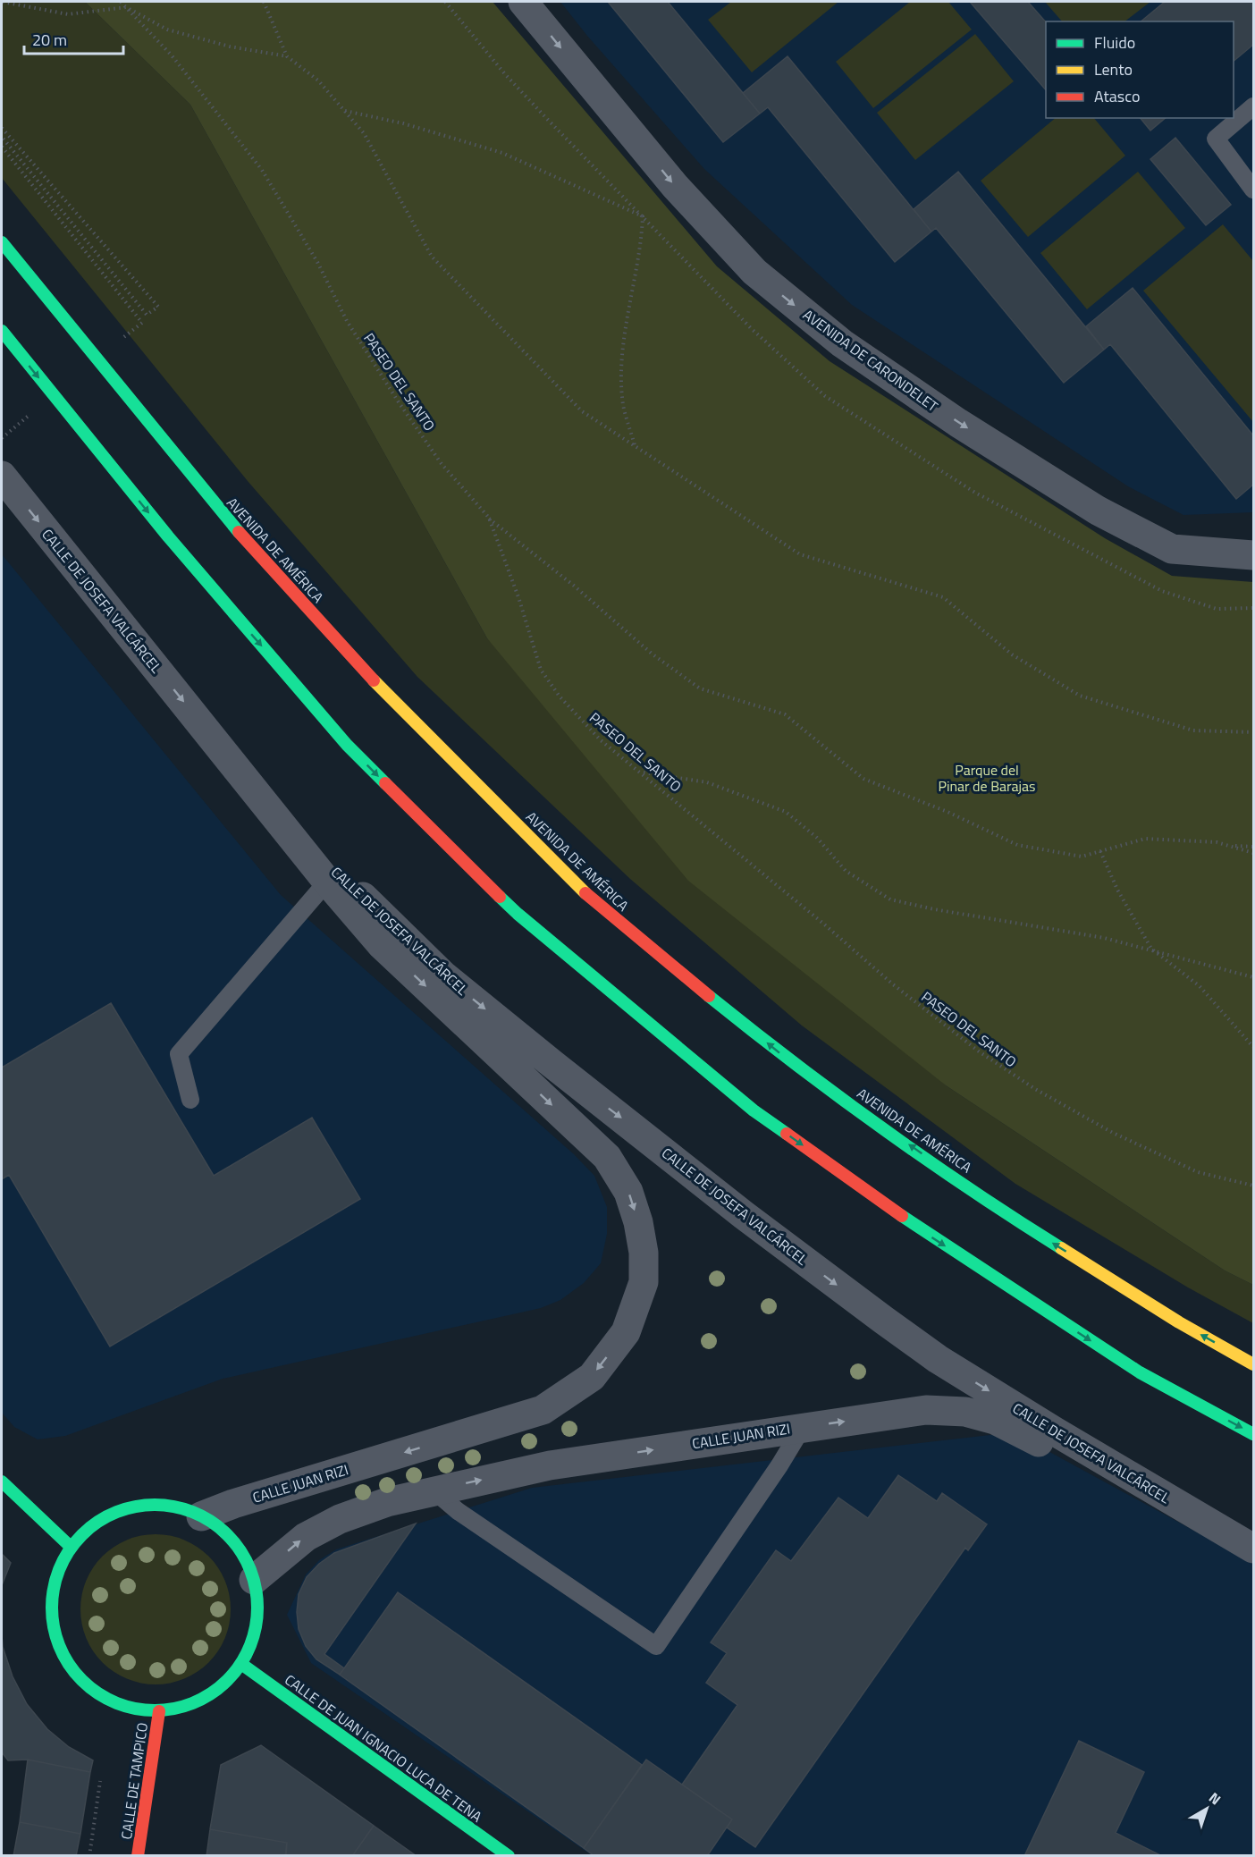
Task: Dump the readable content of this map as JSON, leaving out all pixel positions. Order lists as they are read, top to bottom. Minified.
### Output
{"streets":{"main road":["AVENIDA DE AMÉRICA","CALLE DE JUAN IGNACIO LUCA DE TENA","CALLE DE TAMPICO"],"street":["AVENIDA DE CARONDELET","CALLE DE JOSEFA VALCÁRCEL","CALLE JUAN RIZI"],"path":["PASEO DEL SANTO"]},"crossings":[["CALLE DE JOSEFA VALCÁRCEL","CALLE JUAN RIZI"]],"one_way":["AVENIDA DE CARONDELET","CALLE DE JOSEFA VALCÁRCEL"],"parks":["Parque del Pinar de Barajas"],"legend":["Fluido","Lento","Atasco"],"scale_bar":"20 m","north":"top right"}
